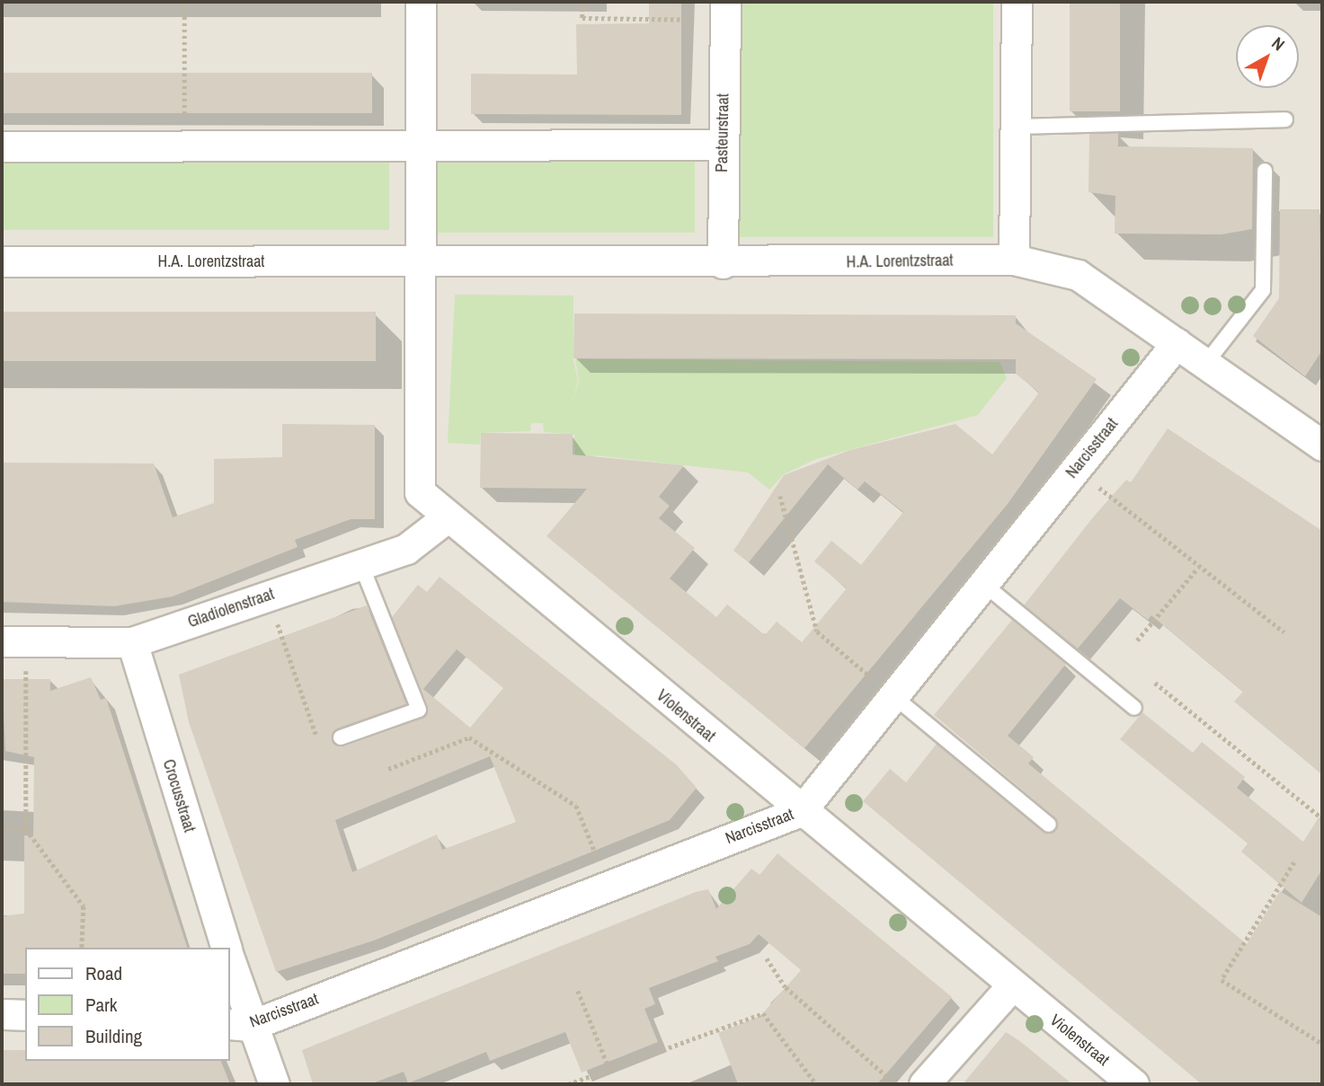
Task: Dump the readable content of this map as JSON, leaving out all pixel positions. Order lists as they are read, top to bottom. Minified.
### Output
{"streets":{"street":["Pasteurstraat","H.A. Lorentzstraat","Narcisstraat","Gladiolenstraat","Violenstraat","Crocusstraat"]},"crossings":[["Pasteurstraat","H.A. Lorentzstraat"],["H.A. Lorentzstraat","Narcisstraat"],["H.A. Lorentzstraat","Violenstraat"],["Narcisstraat","Violenstraat"],["Gladiolenstraat","Violenstraat"],["Gladiolenstraat","Crocusstraat"]],"legend":["Road","Park","Building"],"north":"top right"}
